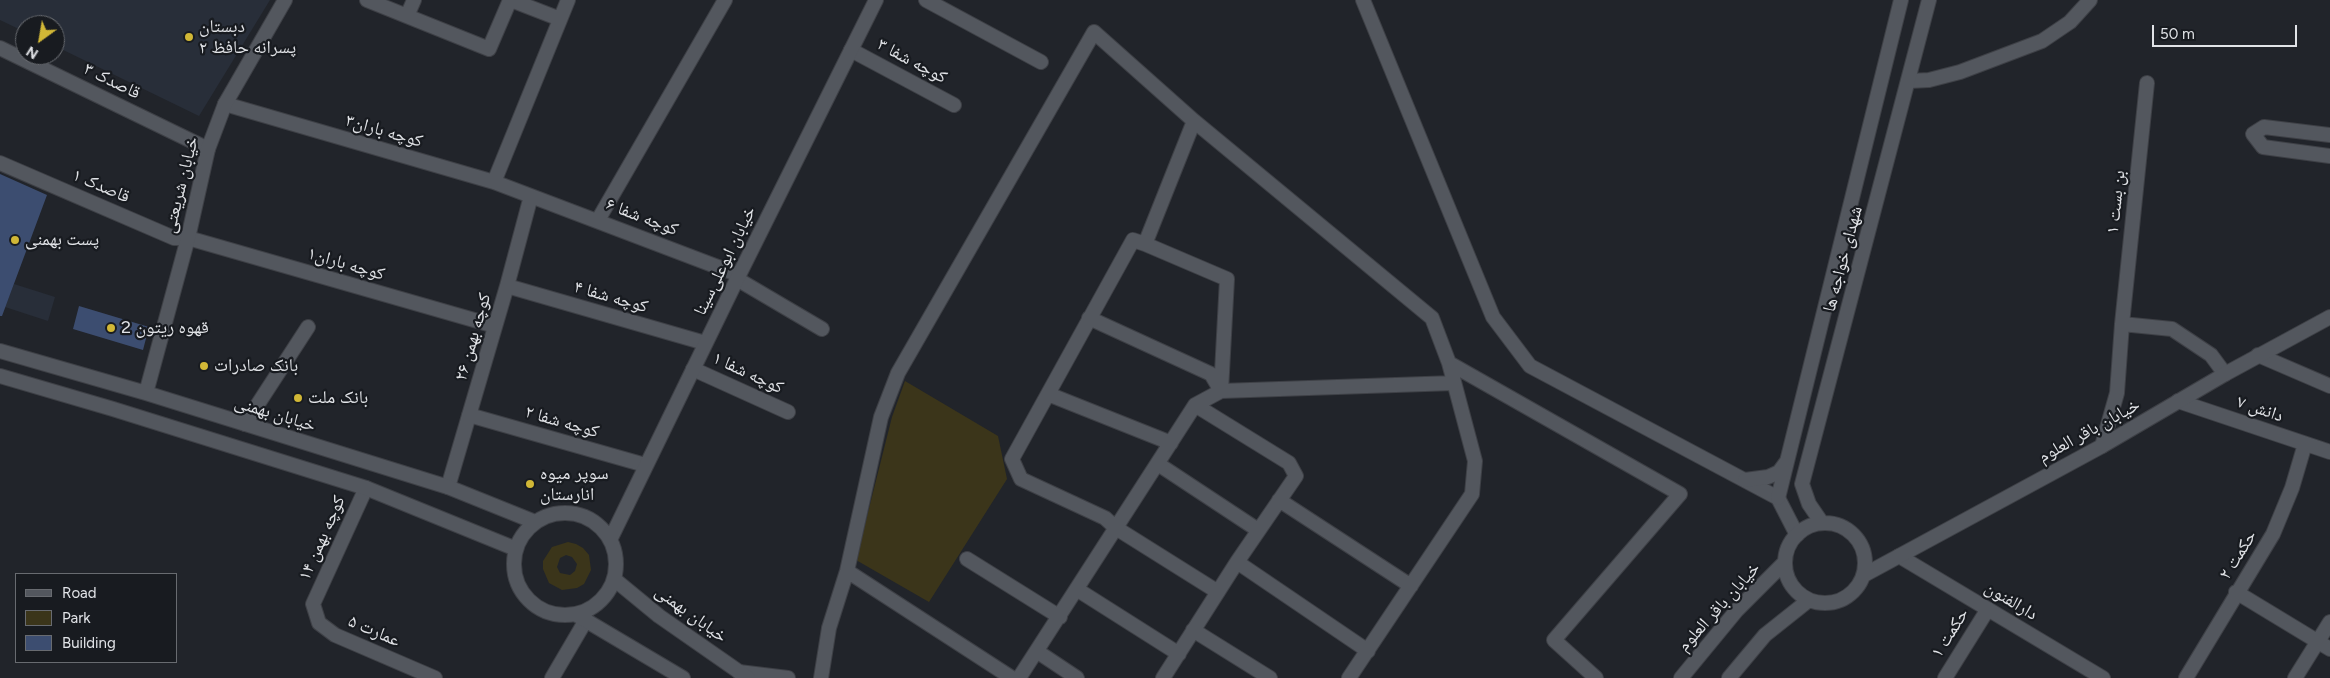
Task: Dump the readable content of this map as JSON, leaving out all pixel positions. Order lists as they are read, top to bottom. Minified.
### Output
{"streets":{"street":["کوچه شفا ۳","قاصدک ۳","کوچه باران۳","خیابان شریعتی","قاصدک ۱","بن بست ۱","کوچه شفا ۶","شهدای خواجه ها","خیابان ابوعلی‌سینا","کوچه باران۱","کوچه شفا ۴","کوچه بهمن ۲۶","کوچه شفا ۱","دانش ۷","خیابان بهمنی","کوچه شفا ۲","خیابان باقر العلوم","کوچه بهمن ۱۴","حکمت ۲","دارالفنون","عمارت ۵","حکمت ۱"]},"crossings":[["کوچه شفا ۳","خیابان ابوعلی‌سینا"],["قاصدک ۳","خیابان شریعتی"],["کوچه باران۳","خیابان شریعتی"],["کوچه باران۳","کوچه شفا ۶"],["کوچه باران۳","کوچه بهمن ۲۶"],["خیابان شریعتی","قاصدک ۱"],["خیابان شریعتی","کوچه باران۱"],["خیابان شریعتی","خیابان بهمنی"],["قاصدک ۱","کوچه باران۱"],["بن بست ۱","خیابان باقر العلوم"],["کوچه شفا ۶","خیابان ابوعلی‌سینا"],["کوچه شفا ۶","کوچه بهمن ۲۶"],["شهدای خواجه ها","خیابان باقر العلوم"],["خیابان ابوعلی‌سینا","کوچه شفا ۴"],["خیابان ابوعلی‌سینا","کوچه شفا ۱"],["خیابان ابوعلی‌سینا","خیابان بهمنی"],["خیابان ابوعلی‌سینا","کوچه شفا ۲"],["کوچه باران۱","کوچه بهمن ۲۶"],["کوچه شفا ۴","کوچه بهمن ۲۶"],["کوچه بهمن ۲۶","خیابان بهمنی"],["کوچه بهمن ۲۶","کوچه شفا ۲"],["دانش ۷","خیابان باقر العلوم"],["دانش ۷","حکمت ۲"],["خیابان باقر العلوم","دارالفنون"],["کوچه بهمن ۱۴","عمارت ۵"],["دارالفنون","حکمت ۱"]],"places":["دبستان پسرانه حافظ ۲","پست بهمنی","قهوه ریتون 2","بانک صادرات","بانک ملت","سوپر میوه انارستان"],"legend":["Road","Park","Building"],"scale_bar":"50 m","north":"bottom left"}
